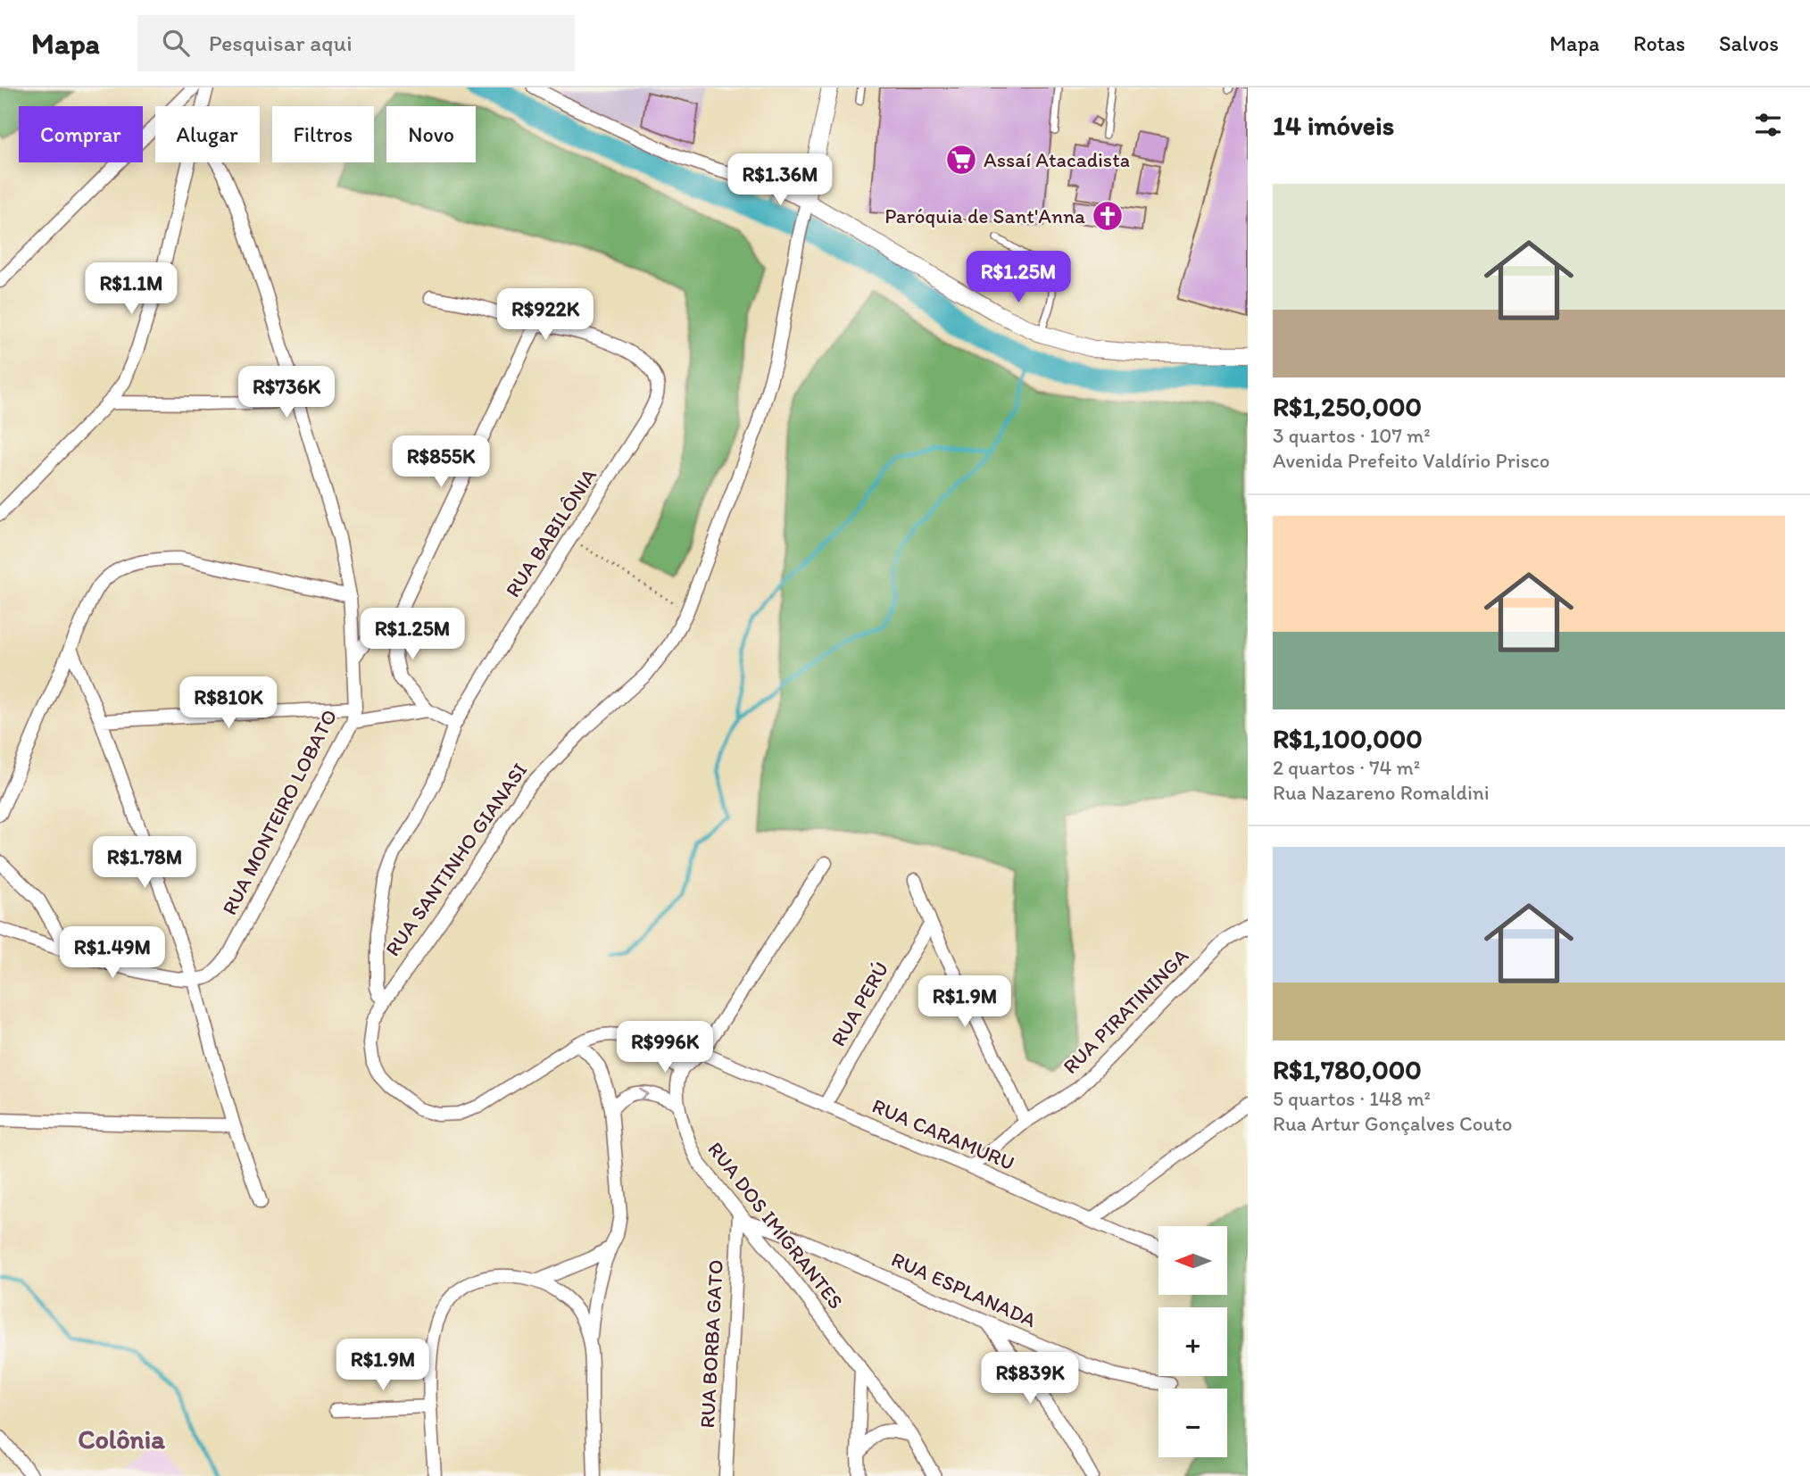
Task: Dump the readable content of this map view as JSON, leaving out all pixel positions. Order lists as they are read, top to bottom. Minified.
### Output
{"streets":{"street":["RUA BABILÔNIA","RUA MONTEIRO LOBATO","RUA SANTINHO GIANASI","RUA PERÚ","RUA PIRATININGA","RUA CARAMURU","RUA DOS IMIGRANTES","RUA ESPLANADA","RUA BORBA GATO"]},"crossings":[["RUA BABILÔNIA","RUA SANTINHO GIANASI"],["RUA SANTINHO GIANASI","RUA DOS IMIGRANTES"],["RUA PERÚ","RUA CARAMURU"],["RUA PIRATININGA","RUA CARAMURU"],["RUA DOS IMIGRANTES","RUA ESPLANADA"],["RUA DOS IMIGRANTES","RUA BORBA GATO"],["RUA ESPLANADA","RUA BORBA GATO"]],"districts":["Colônia"],"places":{"supermarket":["Assaí Atacadista"],"church":["Paróquia de Sant'Anna"]},"north":"left","page":{"header":"Mapa","search":"Pesquisar aqui","nav":["Mapa","Rotas","Salvos"],"heading":"14 imóveis","chip":["Comprar","Alugar","Filtros","Novo"],"price":["R$1.36M","R$1.25M","R$1.1M","R$922K","R$736K","R$855K","R$1.25M","R$810K","R$1.78M","R$1.49M","R$1.9M","R$996K","R$1.9M","R$839K"],"list":[{"name":"R$1,250,000","note":"3 quartos · 107 m² · Avenida Prefeito Valdírio Prisco"},{"name":"R$1,100,000","note":"2 quartos · 74 m² · Rua Nazareno Romaldini"},{"name":"R$1,780,000","note":"5 quartos · 148 m² · Rua Artur Gonçalves Couto"}],"map_buttons":["+","−"]}}
